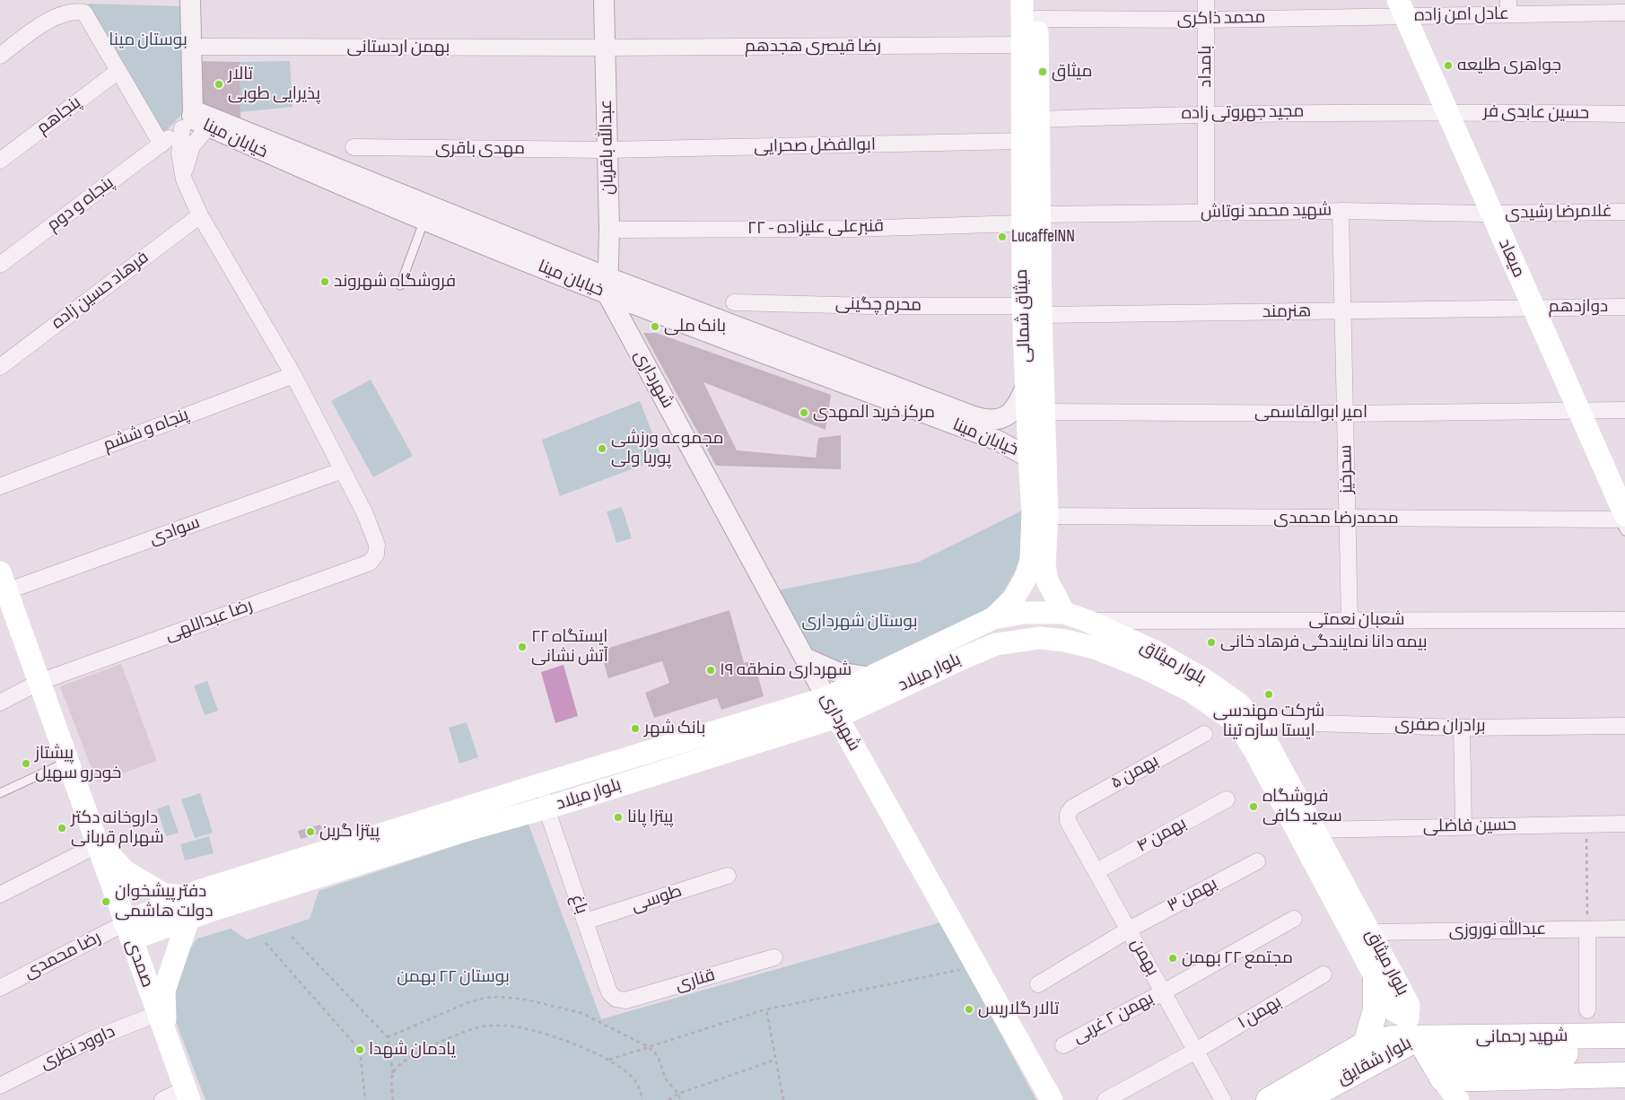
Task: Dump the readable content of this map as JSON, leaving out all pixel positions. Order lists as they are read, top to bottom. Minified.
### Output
{"streets":{"main road":["میعاد","میثاق شمالی","شهرداری","بلوار میثاق","بلوار میلاد","صمدی","شهید رحمانی","بلوار شقایق"],"street":["عادل امن زاده","محمد ذاکری","رضا قیصری هجدهم","بهمن اردستانی","بامداد","مجید جهروتی زاده","حسین عابدی‌ فر","پنجاهم","خیابان مینا","ابوالفضل صحرایی","عبدالله باقریان","مهدی باقری","پنجاه و دوم","شهید محمد نوتاش","غلامرضا رشیدی","قنبرعلی علیزاده - ۲۲","فرهاد حسین زاده","محرم چگینی","دوازدهم","هنرمند","امیر ابوالقاسمی","پنجاه و ششم","سحرخیز","محمدرضا محمدی","سوادی","شعبان نعمتی","رضا عبداللهی","برادران صفری","بهمن ۵","حسین فاضلی","بهمن ۴","بهمن ۳","طوسی","باغ","عبدالله نوروزی","رضا محمدی","بهمن","قناری","بهمن ۱","بهمن ۲ غربی","داوود نظری"]},"crossings":[["عادل امن زاده","محمد ذاکری"],["عادل امن زاده","میعاد"],["محمد ذاکری","بامداد"],["محمد ذاکری","میعاد"],["محمد ذاکری","میثاق شمالی"],["رضا قیصری هجدهم","بهمن اردستانی"],["رضا قیصری هجدهم","عبدالله باقریان"],["رضا قیصری هجدهم","میثاق شمالی"],["بهمن اردستانی","عبدالله باقریان"],["بامداد","مجید جهروتی زاده"],["بامداد","شهید محمد نوتاش"],["مجید جهروتی زاده","حسین عابدی‌ فر"],["مجید جهروتی زاده","میعاد"],["مجید جهروتی زاده","میثاق شمالی"],["حسین عابدی‌ فر","میعاد"],["خیابان مینا","عبدالله باقریان"],["خیابان مینا","پنجاه و دوم"],["خیابان مینا","میثاق شمالی"],["خیابان مینا","شهرداری"],["ابوالفضل صحرایی","عبدالله باقریان"],["ابوالفضل صحرایی","مهدی باقری"],["ابوالفضل صحرایی","میثاق شمالی"],["عبدالله باقریان","مهدی باقری"],["عبدالله باقریان","قنبرعلی علیزاده - ۲۲"],["عبدالله باقریان","شهرداری"],["شهید محمد نوتاش","غلامرضا رشیدی"],["شهید محمد نوتاش","قنبرعلی علیزاده - ۲۲"],["شهید محمد نوتاش","میعاد"],["شهید محمد نوتاش","میثاق شمالی"],["شهید محمد نوتاش","سحرخیز"],["غلامرضا رشیدی","میعاد"],["قنبرعلی علیزاده - ۲۲","میثاق شمالی"],["میعاد","دوازدهم"],["میعاد","هنرمند"],["میعاد","امیر ابوالقاسمی"],["میعاد","محمدرضا محمدی"],["محرم چگینی","هنرمند"],["محرم چگینی","میثاق شمالی"],["دوازدهم","هنرمند"],["هنرمند","میثاق شمالی"],["هنرمند","سحرخیز"],["میثاق شمالی","امیر ابوالقاسمی"],["میثاق شمالی","محمدرضا محمدی"],["میثاق شمالی","بلوار میثاق"],["میثاق شمالی","بلوار میلاد"],["شهرداری","بلوار میلاد"],["امیر ابوالقاسمی","سحرخیز"],["سحرخیز","محمدرضا محمدی"],["سحرخیز","شعبان نعمتی"],["سوادی","رضا عبداللهی"],["سوادی","صمدی"],["شعبان نعمتی","بلوار میثاق"],["رضا عبداللهی","صمدی"],["بلوار میثاق","بلوار میلاد"],["بلوار میثاق","برادران صفری"],["بلوار میثاق","حسین فاضلی"],["بلوار میثاق","عبدالله نوروزی"],["بلوار میثاق","شهید رحمانی"],["بلوار میثاق","بلوار شقایق"],["بلوار میلاد","باغ"],["بلوار میلاد","رضا محمدی"],["بلوار میلاد","صمدی"],["بهمن ۵","بهمن"],["بهمن ۴","بهمن"],["بهمن ۳","بهمن"],["طوسی","باغ"],["باغ","قناری"],["رضا محمدی","صمدی"],["بهمن","بهمن ۱"],["بهمن","بهمن ۲ غربی"],["صمدی","داوود نظری"],["شهید رحمانی","بلوار شقایق"]],"parks":["بوستان مینا","بوستان شهرداری","بوستان ۲۲ بهمن"],"places":["جواهری طلیعه","میثاق","تالار پذیرایی طوبی","LucaffeINN","فروشگاه شهروند","بانک ملی","مرکز خرید المهدی","مجموعه ورزشی پوریا ولی","بیمه دانا نمایندگی فرهاد خانی","ایستگاه ۲۲ آتش نشانی","شهرداری منطقه ۱۹","شرکت مهندسی ایستا سازه تینا","بانک شهر","پیشتاز خودرو سهیل","فروشگاه سعید کافی","پیتزا پانا","داروخانه دکتر شهرام قربانی","پیتزا گرین","دفتر پیشخوان دولت هاشمی","مجتمع ۲۲ بهمن","تالار گلاریس","یادمان شهدا"]}
